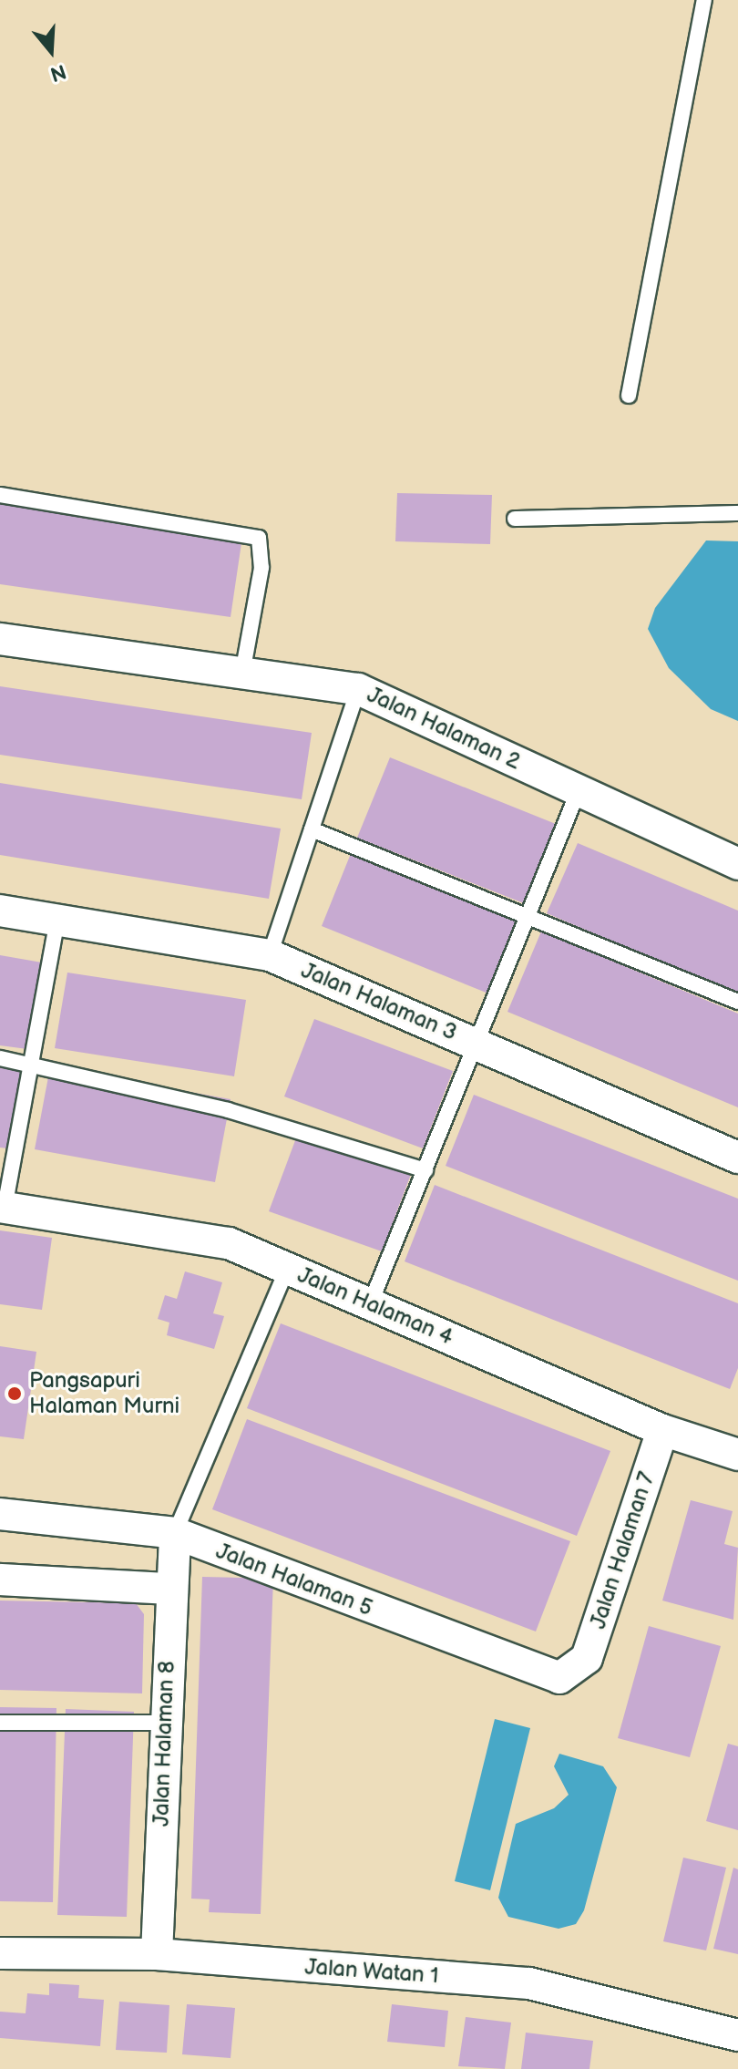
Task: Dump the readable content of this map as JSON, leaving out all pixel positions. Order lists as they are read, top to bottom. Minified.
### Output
{"streets":{"street":["Jalan Halaman 2","Jalan Halaman 3","Jalan Halaman 4","Jalan Halaman 7","Jalan Halaman 5","Jalan Halaman 8","Jalan Watan 1"]},"crossings":[["Jalan Halaman 4","Jalan Halaman 7"],["Jalan Halaman 7","Jalan Halaman 5"],["Jalan Halaman 5","Jalan Halaman 8"],["Jalan Halaman 8","Jalan Watan 1"]],"places":["Pangsapuri Halaman Murni"],"north":"bottom"}
